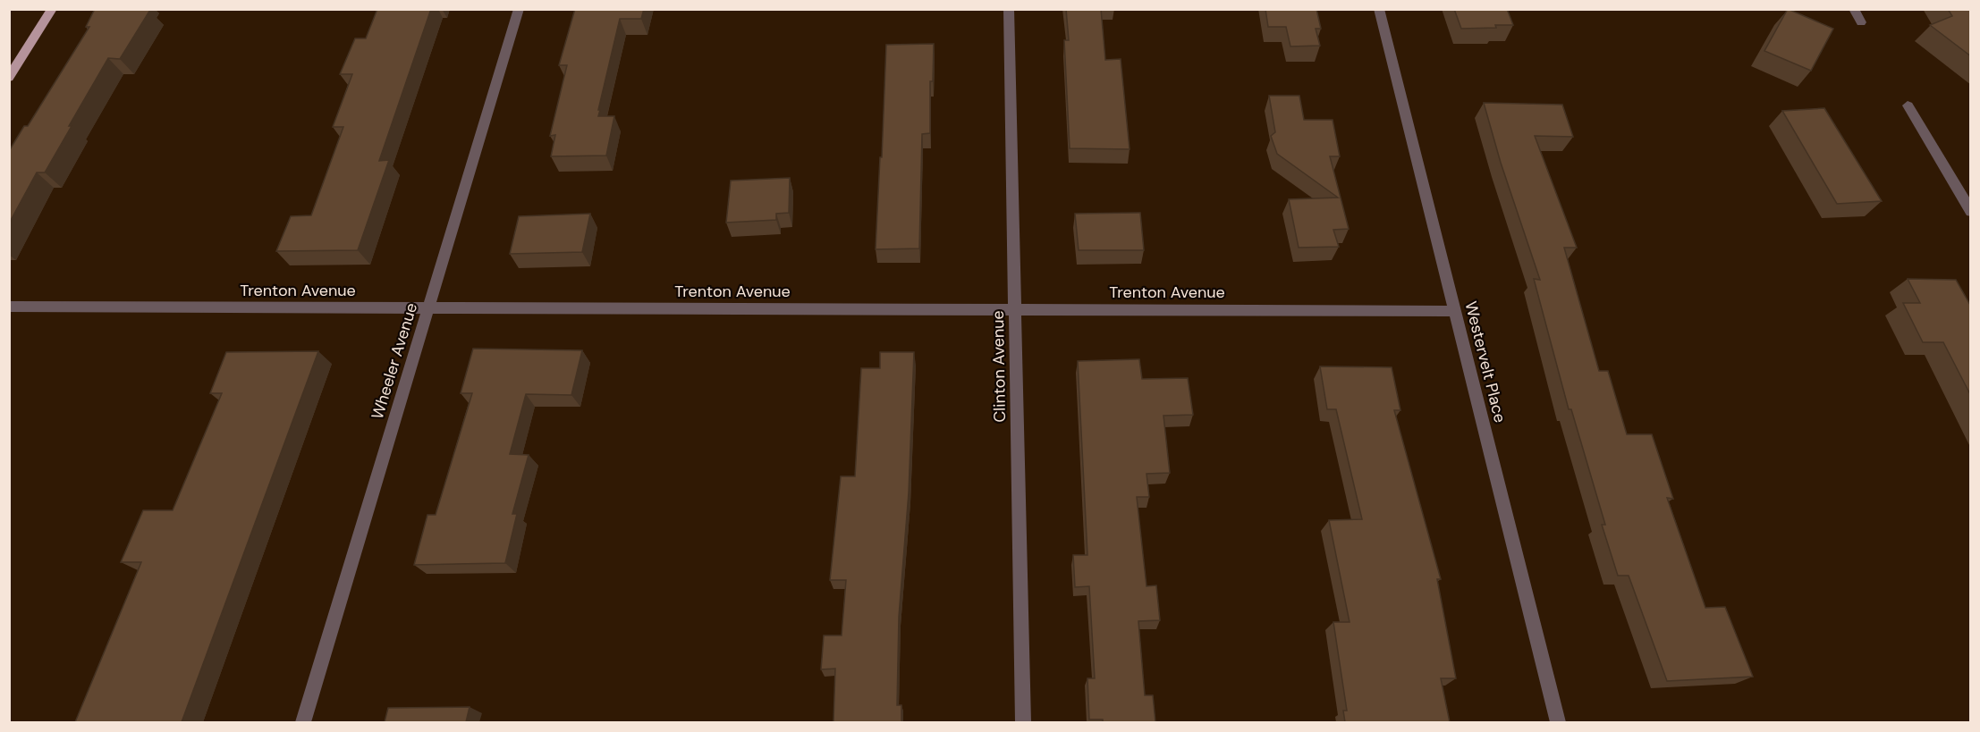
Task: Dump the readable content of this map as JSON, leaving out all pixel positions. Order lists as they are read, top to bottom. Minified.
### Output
{"streets":{"street":["Trenton Avenue","Wheeler Avenue","Westervelt Place","Clinton Avenue"]},"crossings":[["Trenton Avenue","Wheeler Avenue"],["Trenton Avenue","Westervelt Place"],["Trenton Avenue","Clinton Avenue"]]}
